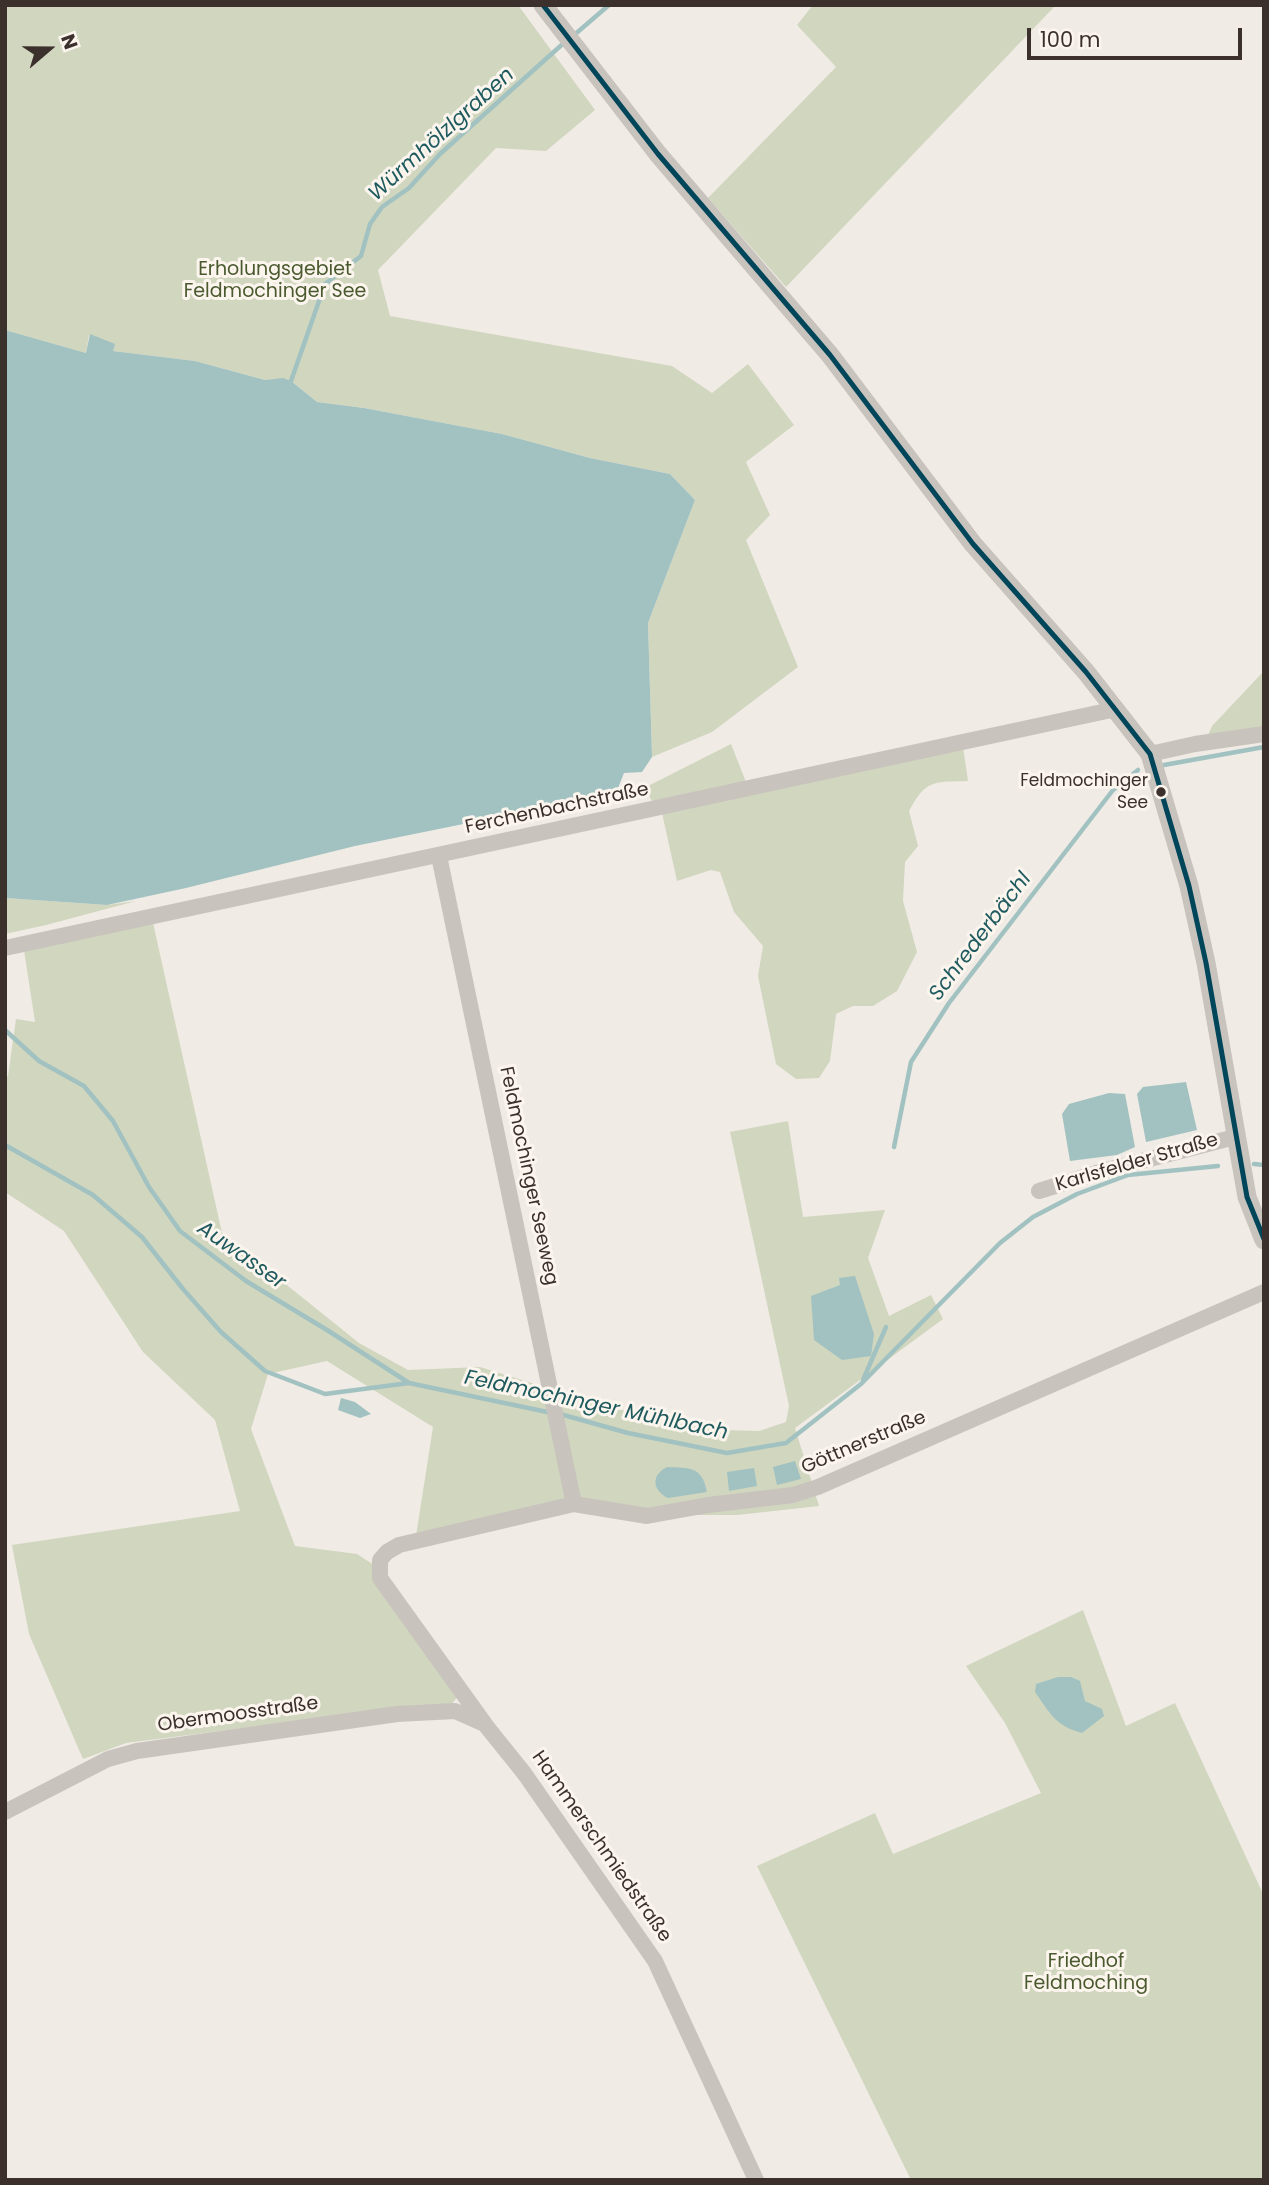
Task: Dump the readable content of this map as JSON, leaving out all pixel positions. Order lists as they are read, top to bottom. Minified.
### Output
{"streets":{"street":["Ferchenbachstraße","Karlsfelder Straße","Feldmochinger Seeweg","Göttnerstraße","Obermoosstraße","Hammerschmiedstraße"]},"crossings":[["Ferchenbachstraße","Karlsfelder Straße"],["Ferchenbachstraße","Feldmochinger Seeweg"],["Feldmochinger Seeweg","Göttnerstraße"],["Göttnerstraße","Hammerschmiedstraße"],["Obermoosstraße","Hammerschmiedstraße"]],"water":["Würmhölzlgraben","Schrederbächl","Auwasser","Feldmochinger Mühlbach"],"parks":["Erholungsgebiet Feldmochinger See","Friedhof Feldmoching"],"places":["Feldmochinger See"],"scale_bar":"100 m","north":"right"}
